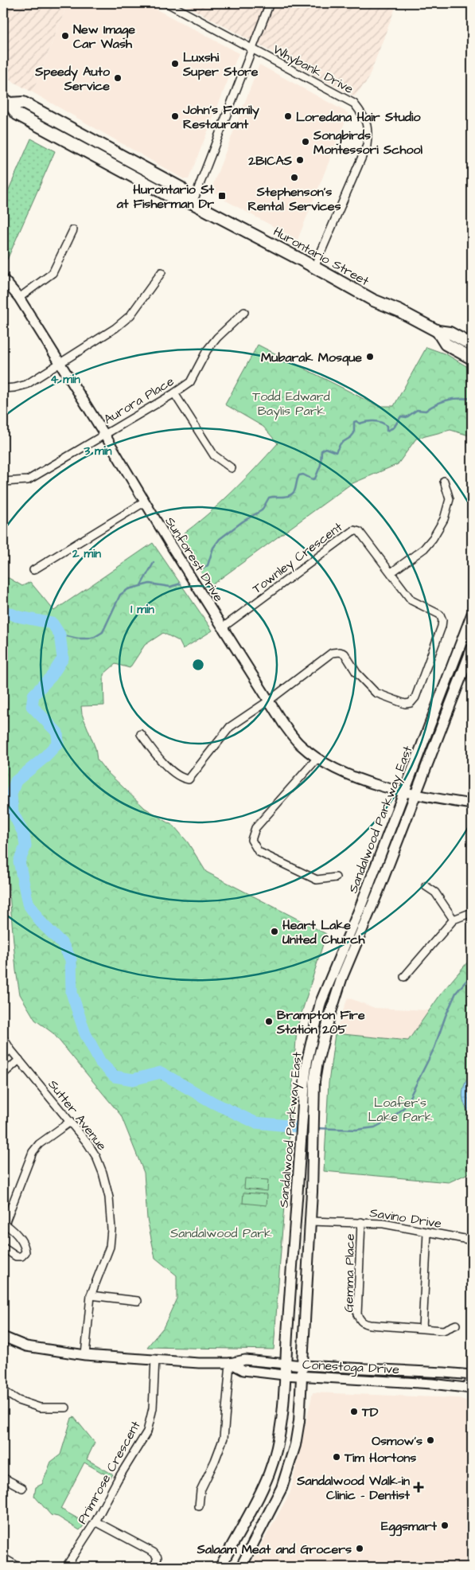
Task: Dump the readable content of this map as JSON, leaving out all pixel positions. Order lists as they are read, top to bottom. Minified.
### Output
{"streets":{"main road":["Hurontario Street","Sandalwood Parkway East"],"street":["Whybank Drive","Aurora Place","Townley Crescent","Sunforest Drive","Sutter Avenue","Savino Drive","Gemma Place","Conestoga Drive","Primrose Crescent"]},"crossings":[["Whybank Drive","Hurontario Street"],["Aurora Place","Sunforest Drive"],["Townley Crescent","Sunforest Drive"],["Sunforest Drive","Sandalwood Parkway East"],["Sandalwood Parkway East","Savino Drive"],["Sandalwood Parkway East","Conestoga Drive"],["Sutter Avenue","Conestoga Drive"],["Savino Drive","Gemma Place"],["Conestoga Drive","Primrose Crescent"]],"parks":["Todd Edward Baylis Park","Loafer's Lake Park","Sandalwood Park"],"places":{"other":["New Image Car Wash","Luxshi Super Store","Speedy Auto Service","John's Family Restaurant","Loredana Hair Studio","Songbirds Montessori School","2BICAS","Stephenson's Rental Services","Mubarak Mosque","Heart Lake United Church","Brampton Fire Station 205","TD","Osmow's","Tim Hortons","Eggsmart","Salaam Meat and Grocers"],"transit":["Hurontario St at Fisherman Dr"],"health":["Sandalwood Walk-in Clinic - Dentist"]},"rings":["4 min","3 min","2 min","1 min"]}
